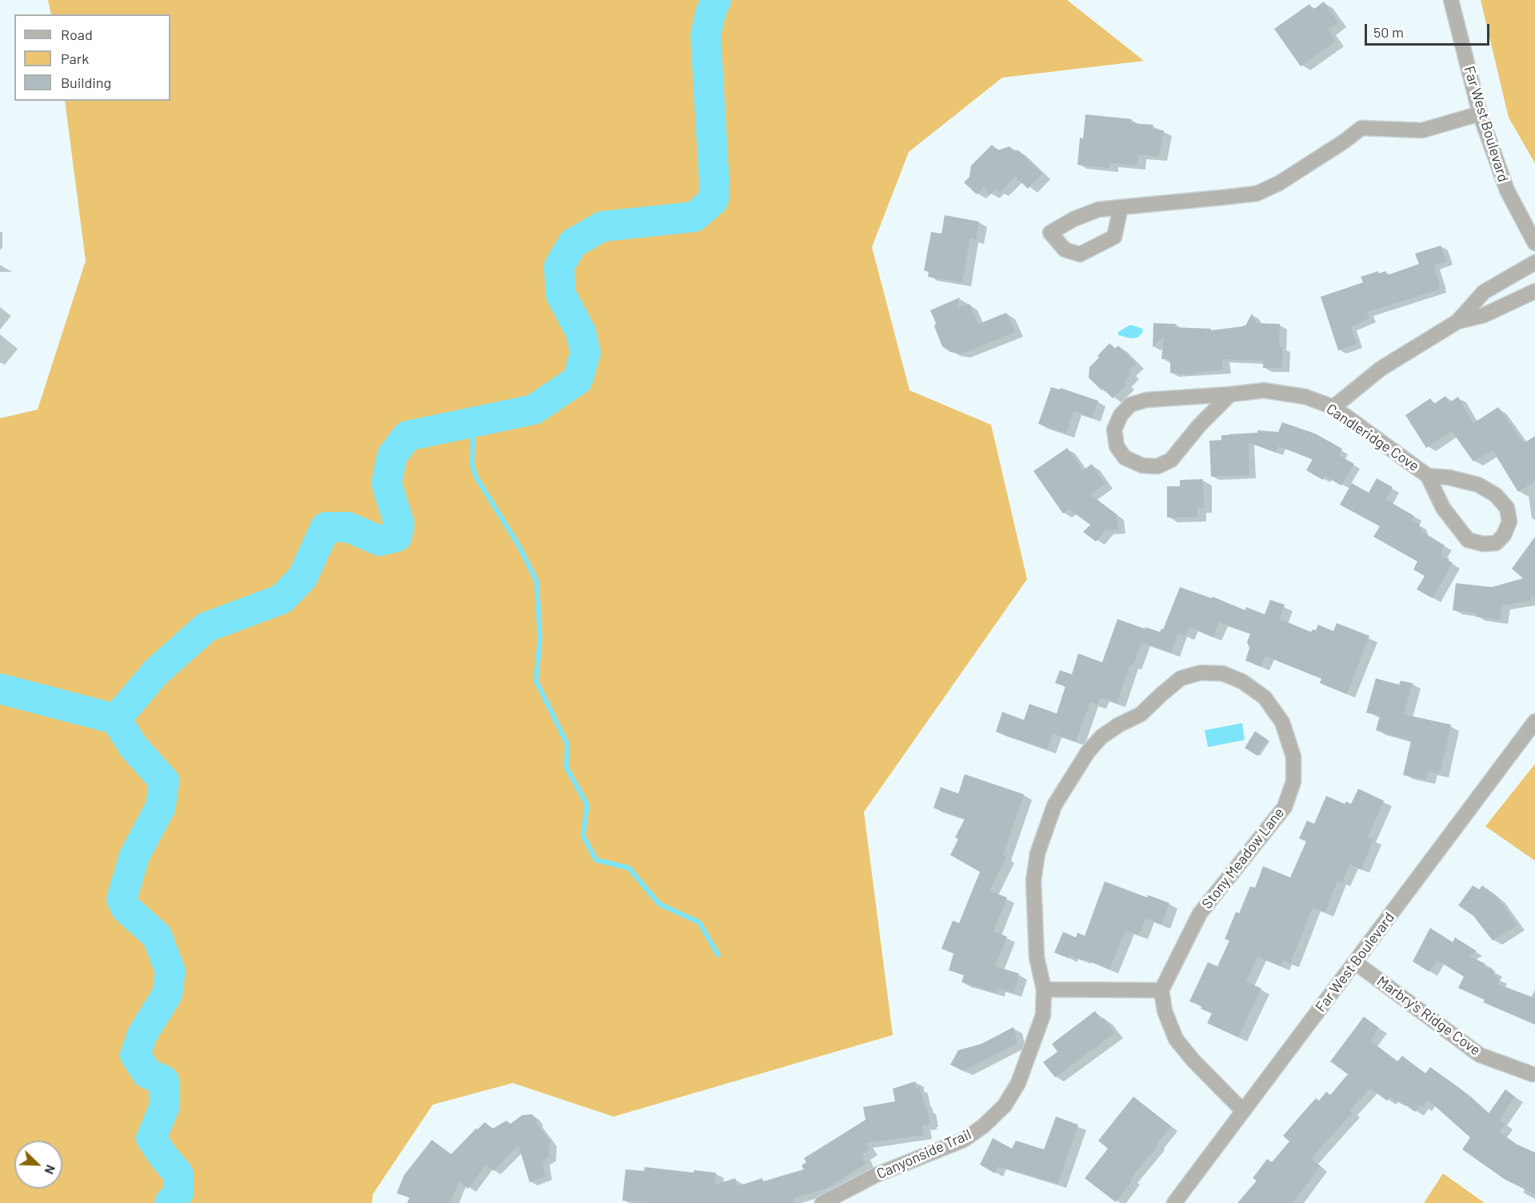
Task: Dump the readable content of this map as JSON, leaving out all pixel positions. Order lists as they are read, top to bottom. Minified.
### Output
{"streets":{"street":["Far West Boulevard","Candleridge Cove","Stony Meadow Lane","Marbry's Ridge Cove","Canyonside Trail"]},"crossings":[["Far West Boulevard","Marbry's Ridge Cove"],["Stony Meadow Lane","Canyonside Trail"]],"legend":["Road","Park","Building"],"scale_bar":"50 m","north":"bottom right"}
